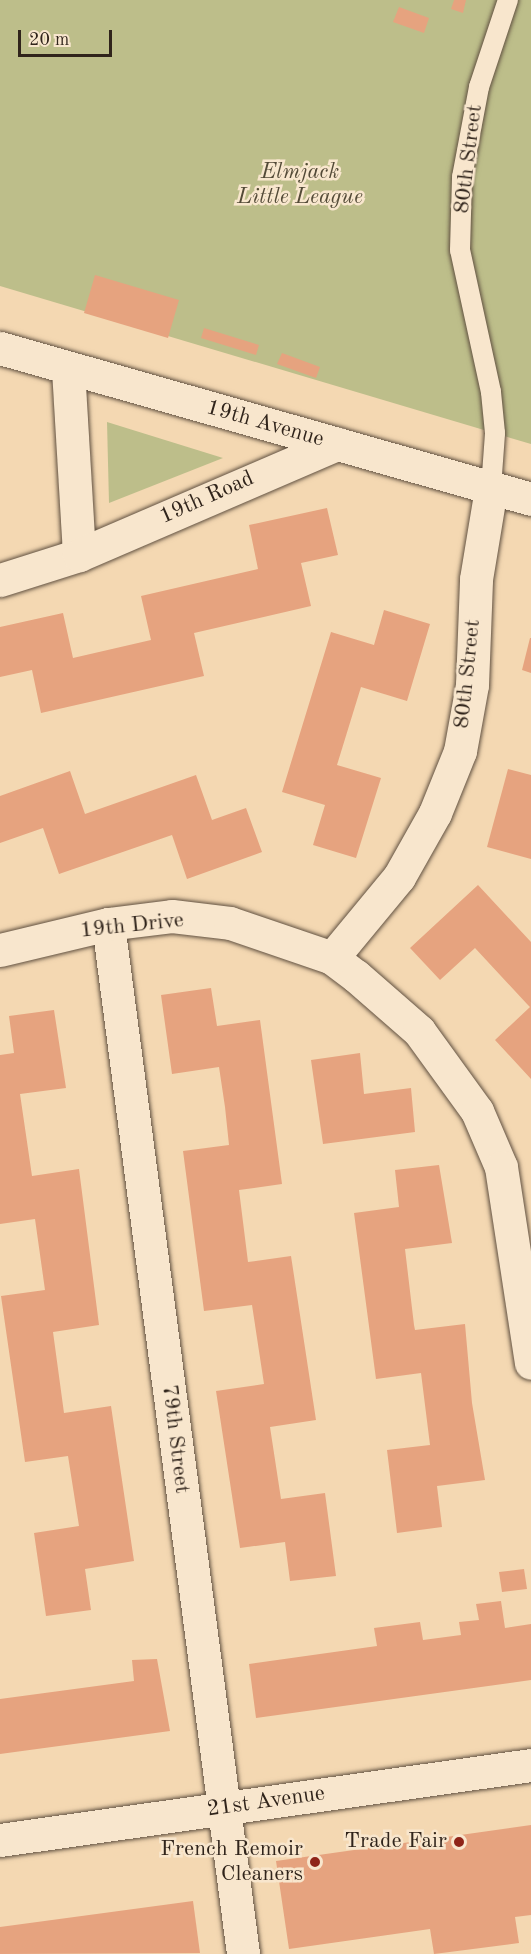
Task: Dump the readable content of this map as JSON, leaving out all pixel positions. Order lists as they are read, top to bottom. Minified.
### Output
{"streets":{"street":["80th Street","19th Avenue","19th Road","19th Drive","79th Street","21st Avenue"]},"crossings":[["80th Street","19th Avenue"],["80th Street","19th Drive"],["19th Avenue","19th Road"],["19th Drive","79th Street"],["79th Street","21st Avenue"]],"parks":["Elmjack Little League"],"places":["Trade Fair","French Remoir Cleaners"],"scale_bar":"20 m"}
